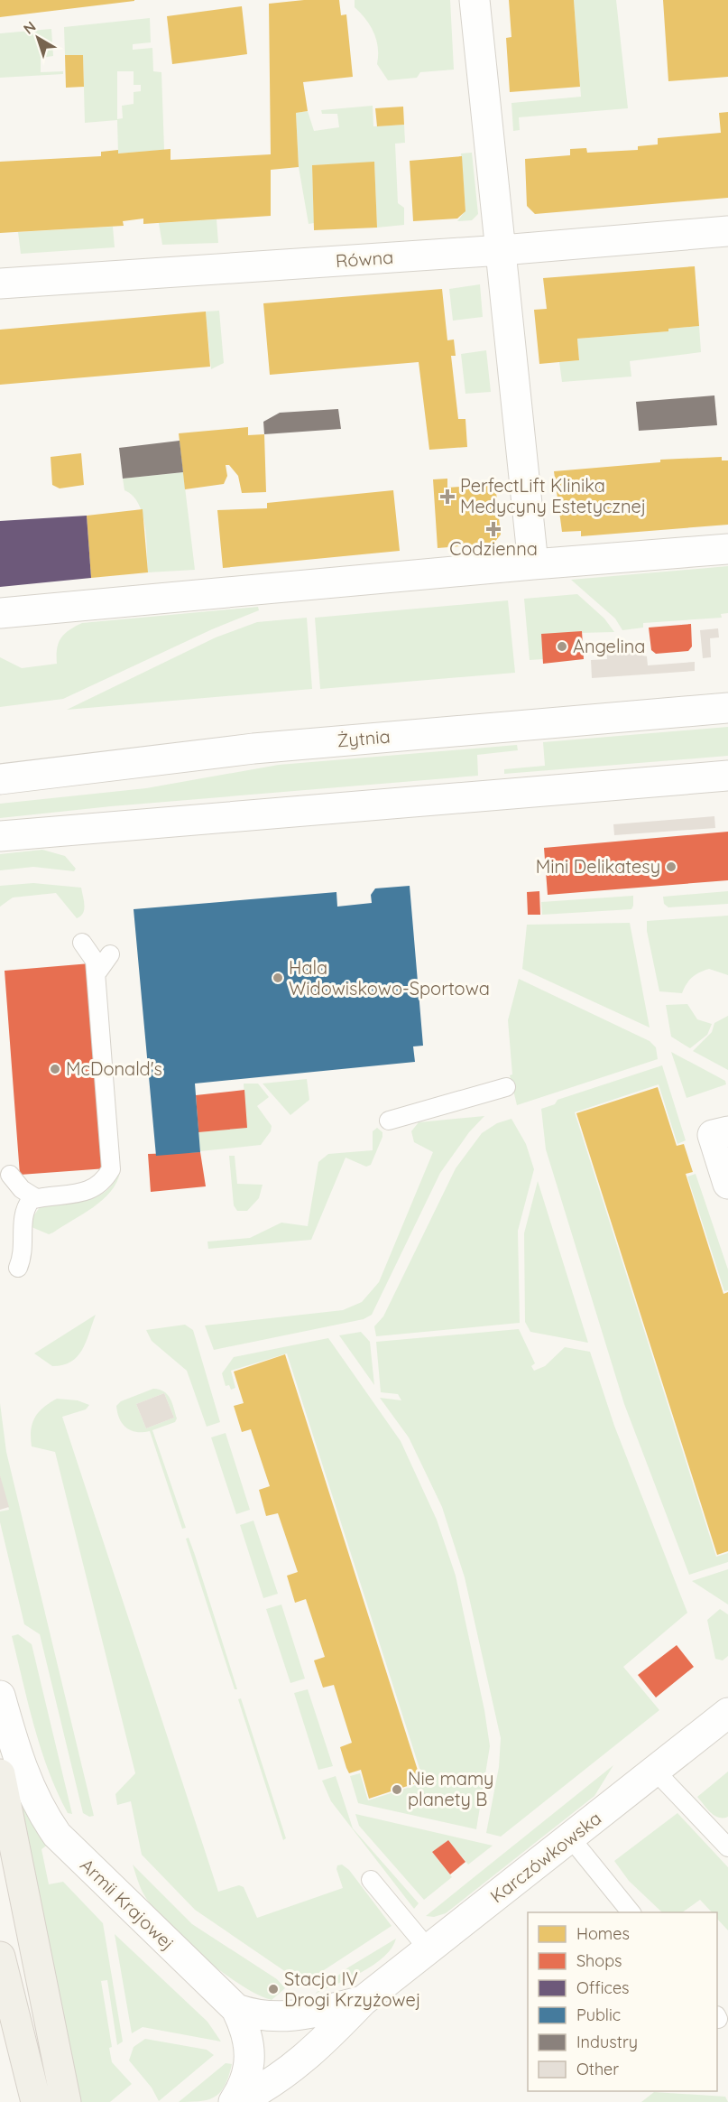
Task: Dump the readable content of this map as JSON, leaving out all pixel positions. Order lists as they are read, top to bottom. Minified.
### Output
{"streets":{"street":["Równa","Żytnia","Karczówkowska","Armii Krajowej"]},"crossings":[["Karczówkowska","Armii Krajowej"]],"places":{"health":["PerfectLift Klinika Medycyny Estetycznej","Codzienna"],"other":["Angelina","Mini Delikatesy","Hala Widowiskowo-Sportowa","McDonald's","Nie mamy planety B","Stacja IV Drogi Krzyżowej"]},"legend":["Homes","Shops","Offices","Public","Industry","Other"],"north":"top left"}
